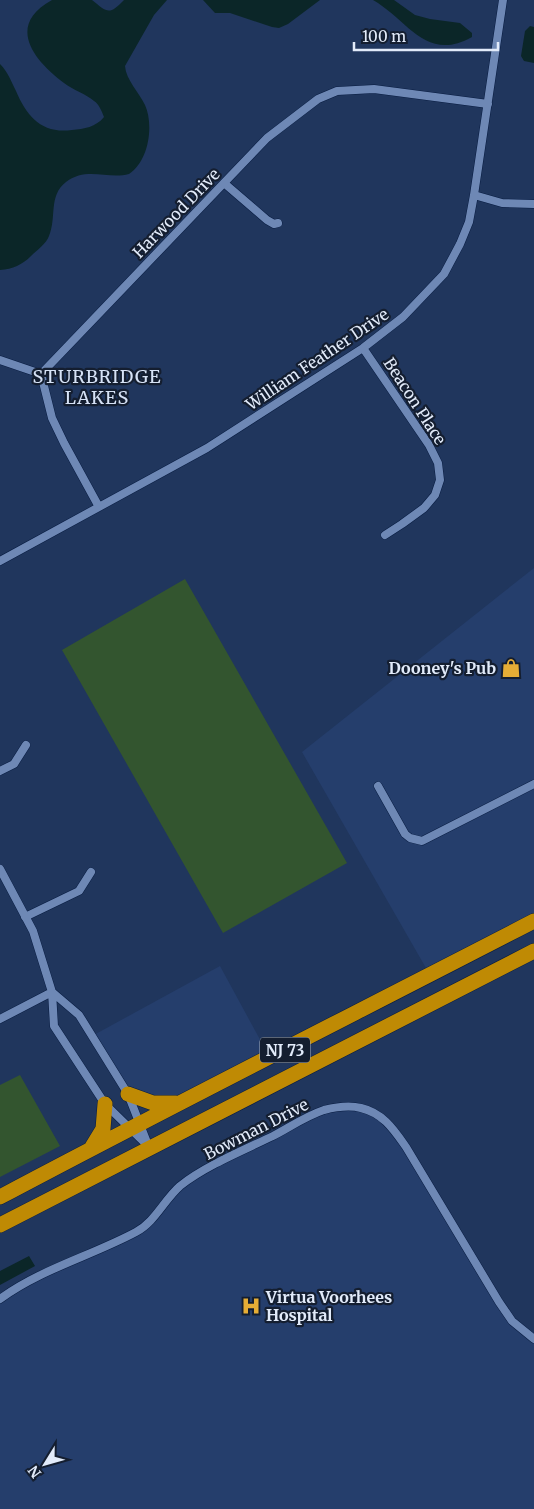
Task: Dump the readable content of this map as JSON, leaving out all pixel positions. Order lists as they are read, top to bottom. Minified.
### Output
{"streets":{"highway":["NJ 73"],"street":["Harwood Drive","William Feather Drive","Beacon Place","Bowman Drive"]},"crossings":[["Harwood Drive","William Feather Drive"],["William Feather Drive","Beacon Place"]],"districts":["STURBRIDGE LAKES"],"places":{"shop":["Dooney's Pub"],"hospital":["Virtua Voorhees Hospital"]},"scale_bar":"100 m","north":"bottom left"}
